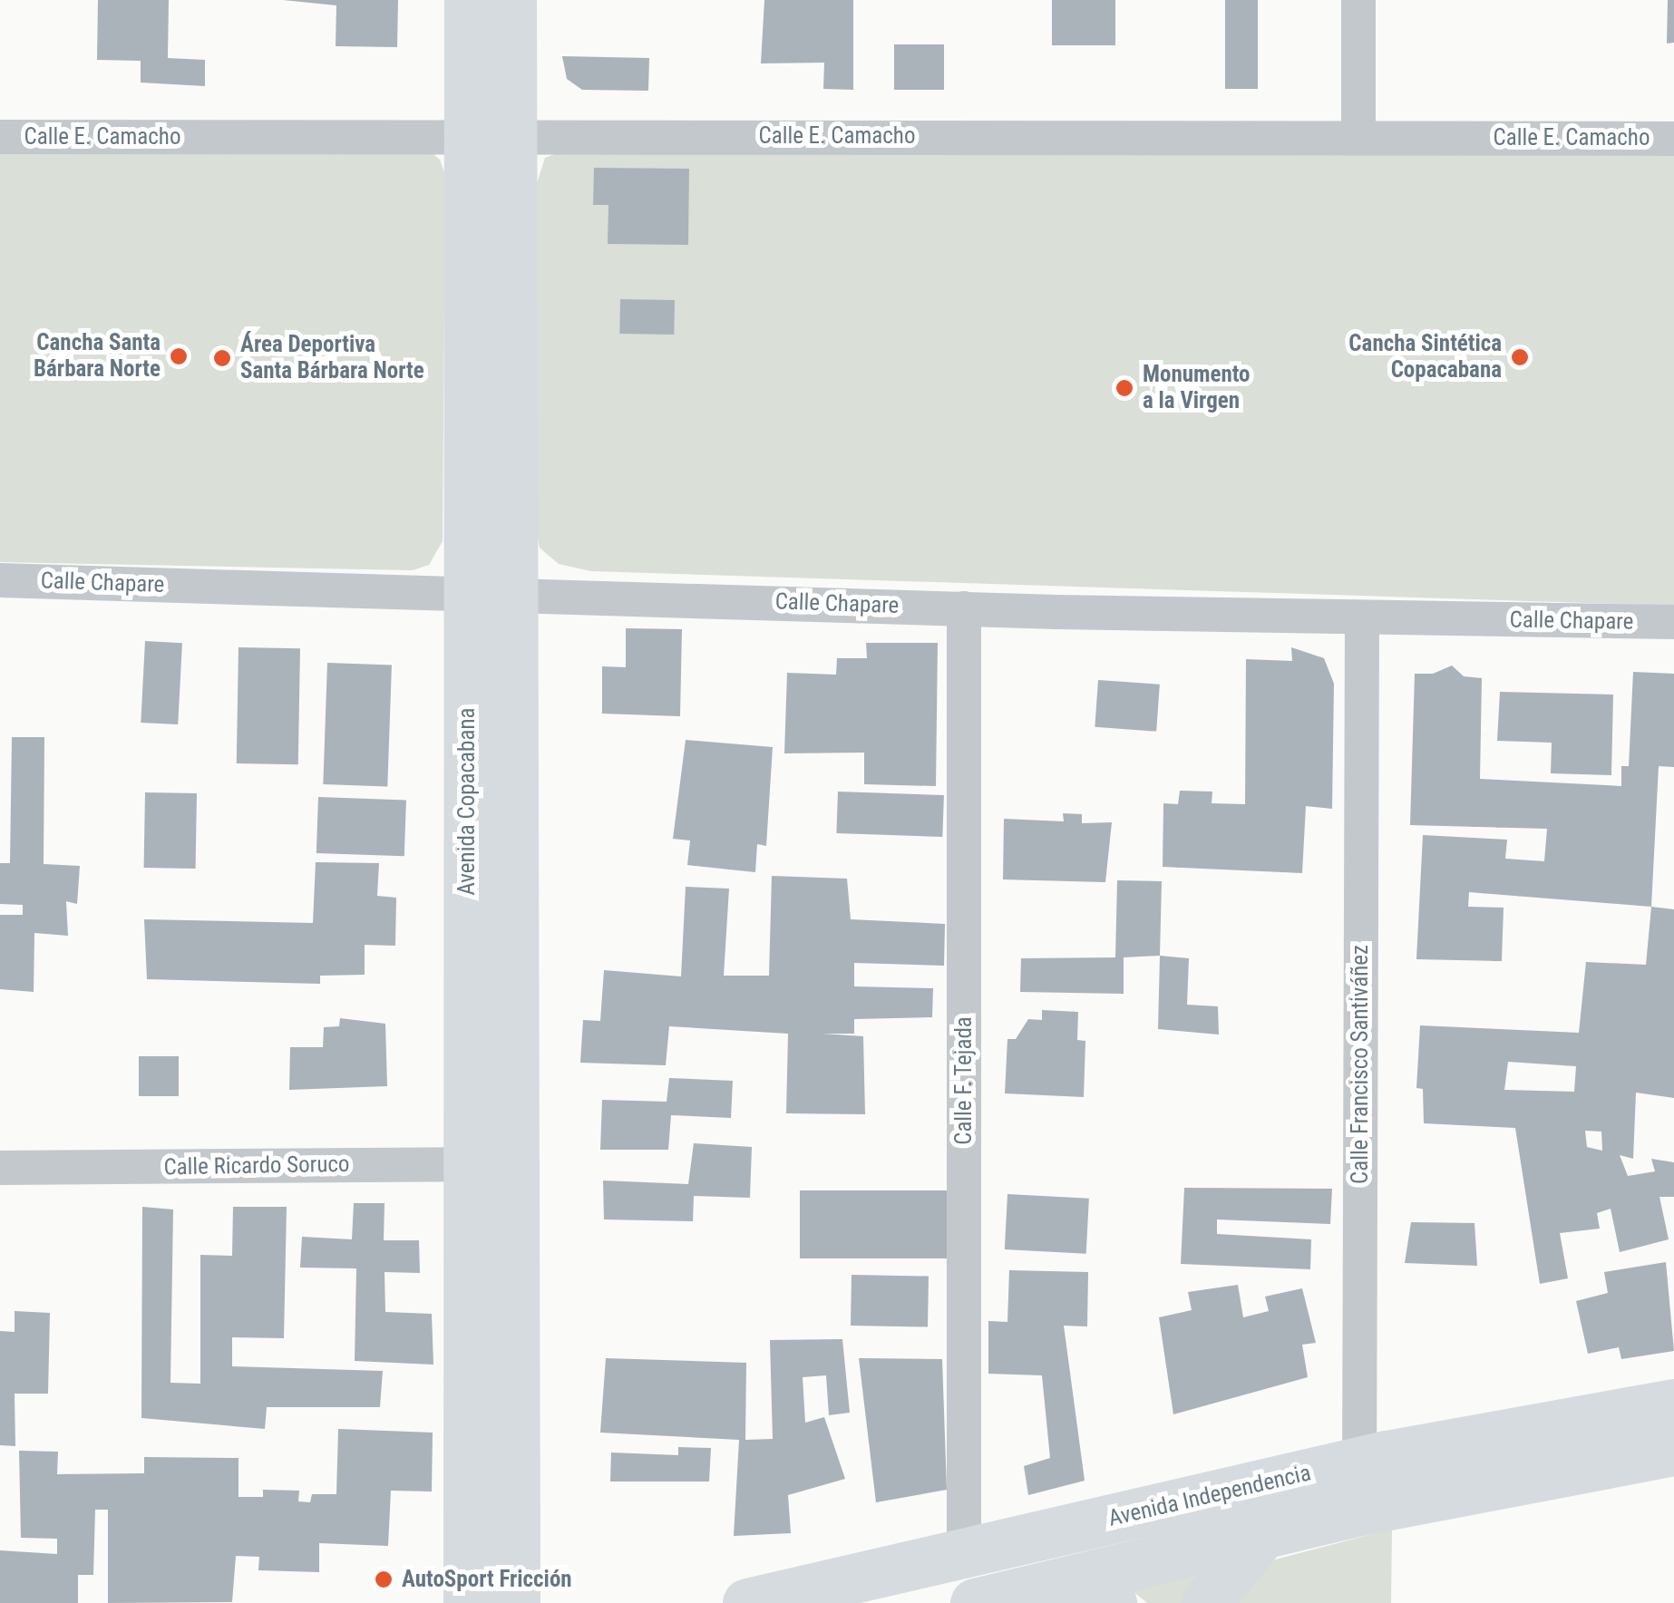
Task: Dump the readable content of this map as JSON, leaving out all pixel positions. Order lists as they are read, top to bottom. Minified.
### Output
{"streets":{"main road":["Avenida Copacabana","Avenida Independencia"],"street":["Calle E. Camacho","Calle Chapare","Calle Francisco Santiváñez","Calle F. Tejada","Calle Ricardo Soruco"]},"crossings":[["Calle E. Camacho","Avenida Copacabana"],["Calle Chapare","Avenida Copacabana"],["Calle Chapare","Calle Francisco Santiváñez"],["Calle Chapare","Calle F. Tejada"],["Avenida Copacabana","Calle Ricardo Soruco"],["Calle Francisco Santiváñez","Avenida Independencia"],["Calle F. Tejada","Avenida Independencia"]],"places":["Cancha Santa Bárbara Norte","Cancha Sintética Copacabana","Área Deportiva Santa Bárbara Norte","Monumento a la Virgen","AutoSport Fricción"]}
